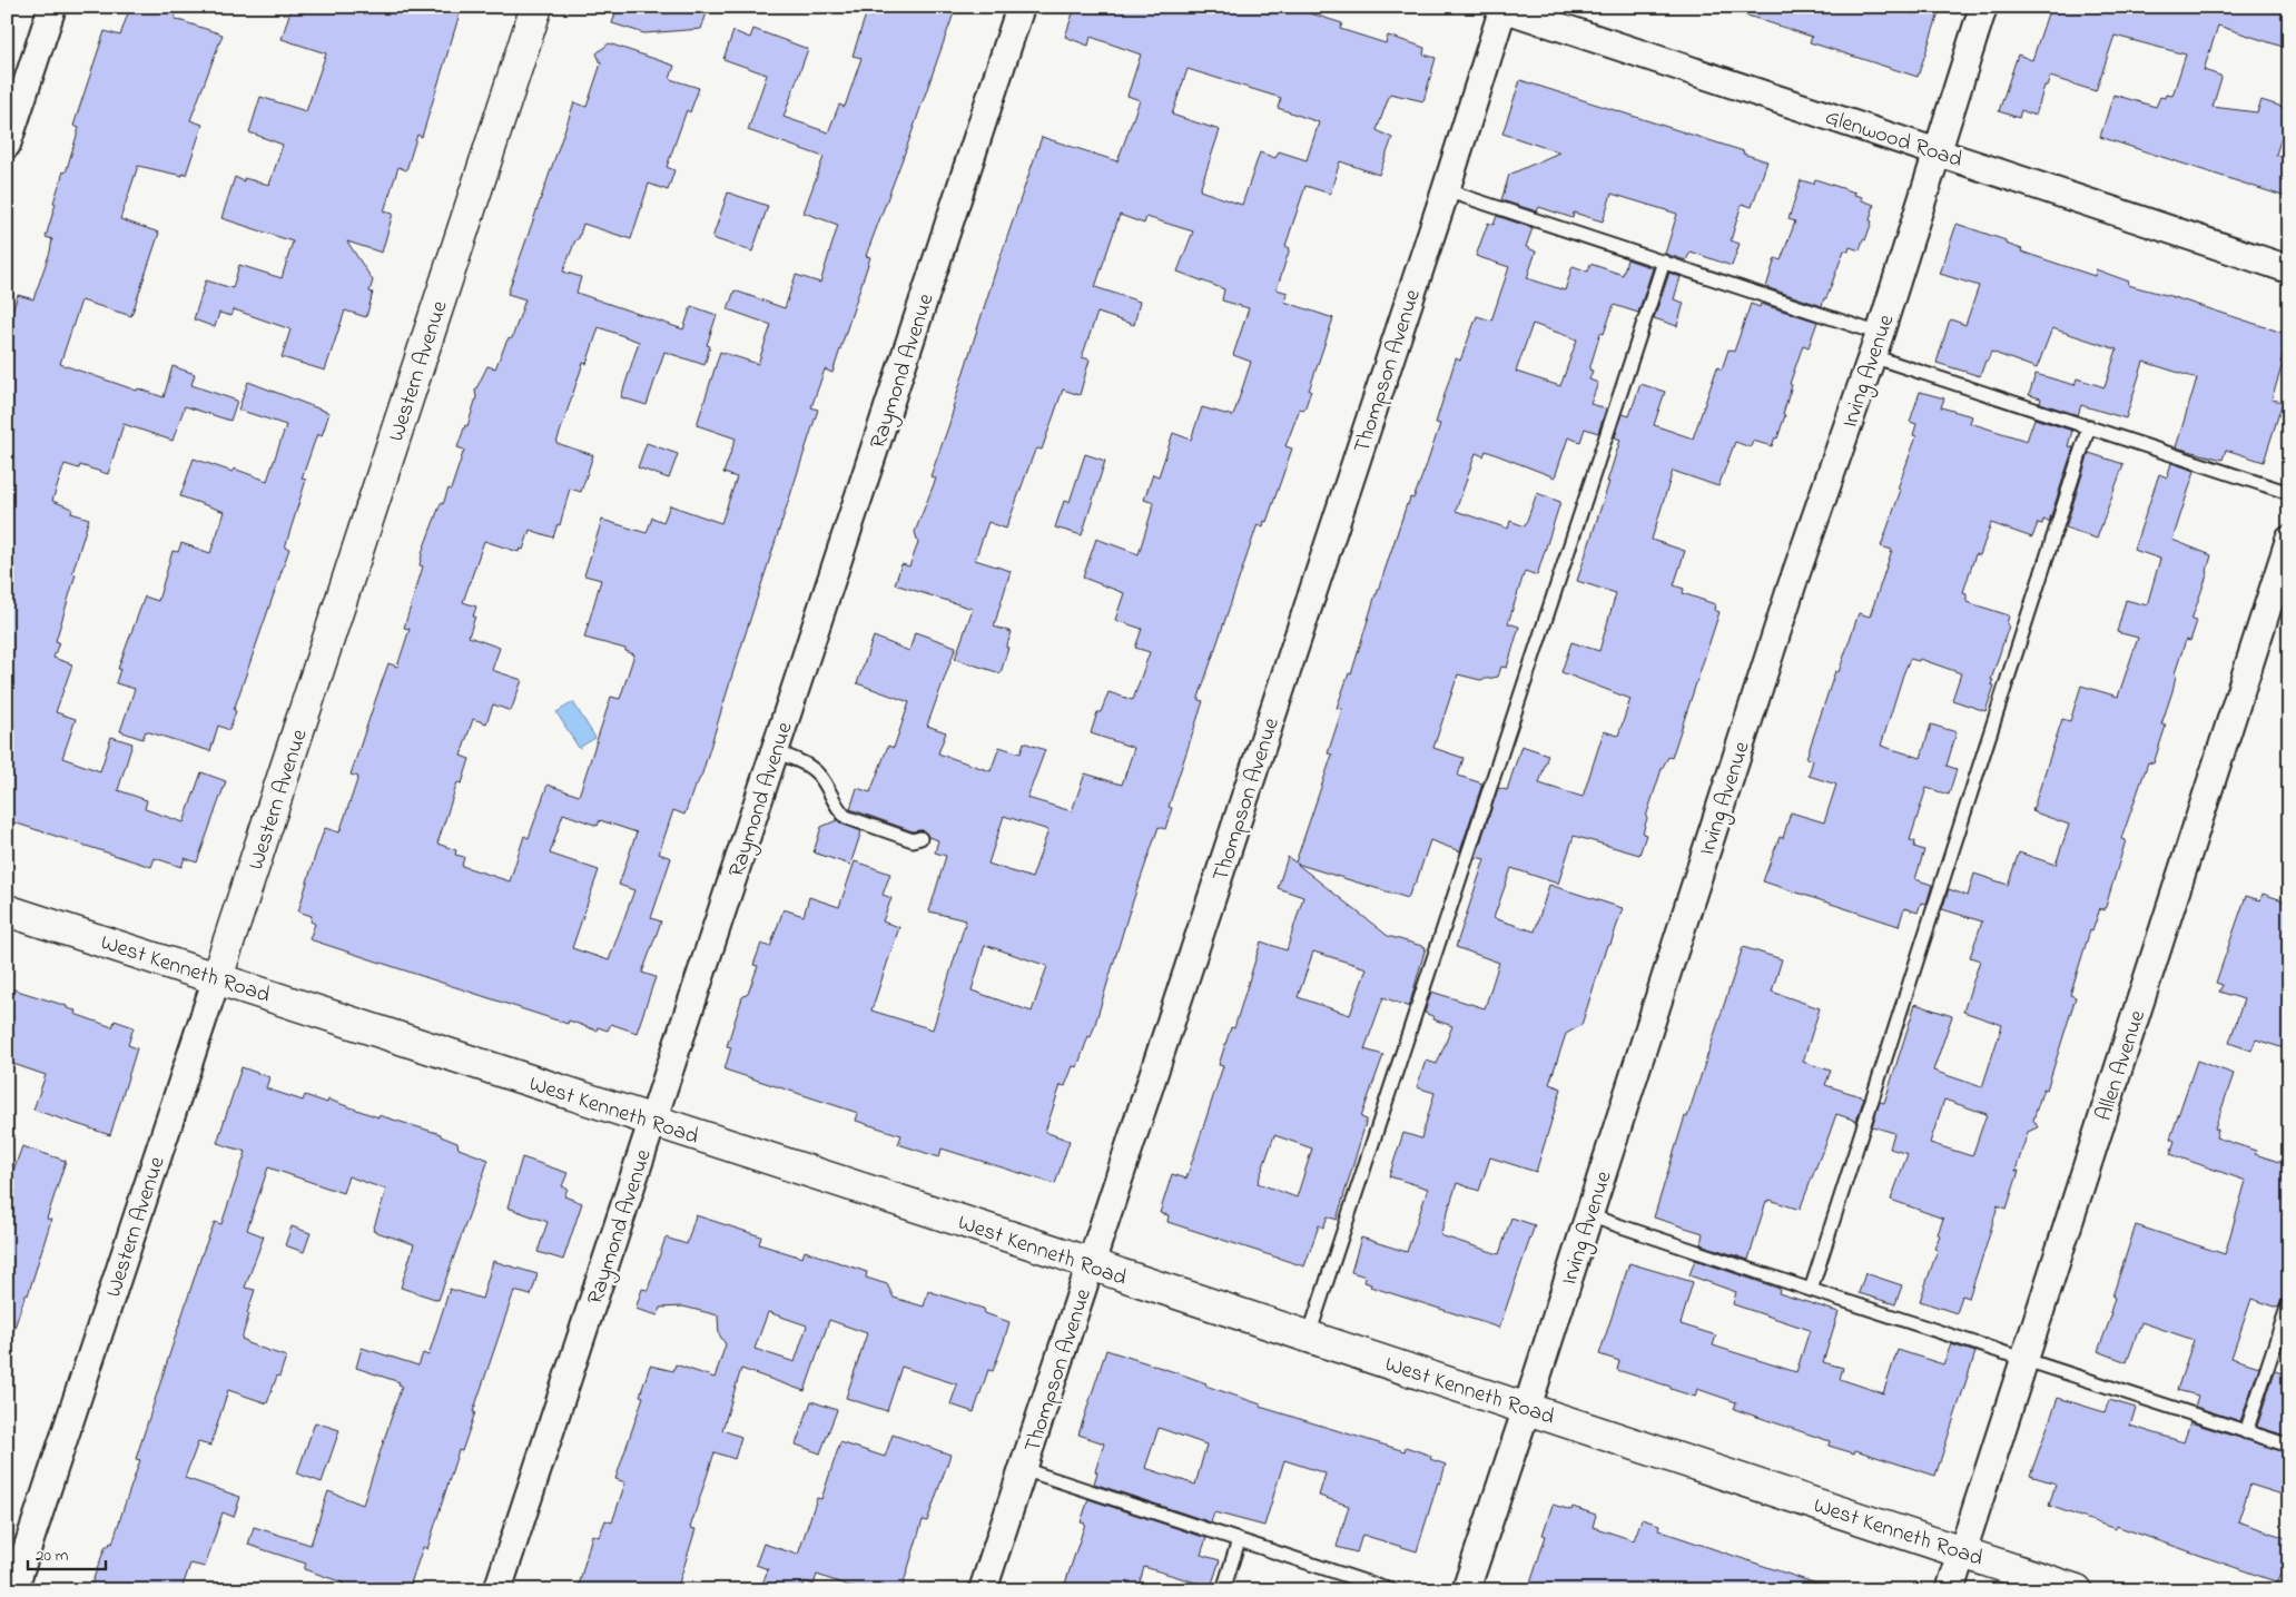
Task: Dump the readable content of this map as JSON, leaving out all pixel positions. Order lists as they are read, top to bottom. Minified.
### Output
{"streets":{"street":["Glenwood Road","Western Avenue","Raymond Avenue","Thompson Avenue","Irving Avenue","West Kenneth Road","Allen Avenue"]},"crossings":[["Glenwood Road","Thompson Avenue"],["Glenwood Road","Irving Avenue"],["Western Avenue","West Kenneth Road"],["Raymond Avenue","West Kenneth Road"],["Thompson Avenue","West Kenneth Road"],["Irving Avenue","West Kenneth Road"],["West Kenneth Road","Allen Avenue"]],"scale_bar":"20 m"}
